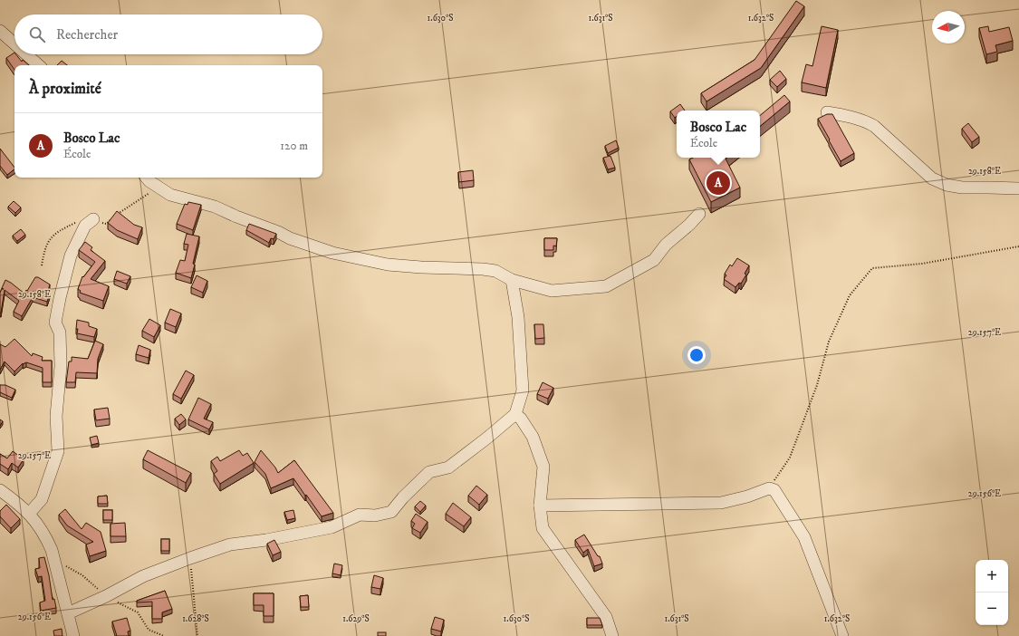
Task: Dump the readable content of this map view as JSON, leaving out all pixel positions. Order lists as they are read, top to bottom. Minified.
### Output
{"north":"left","page":{"search":"Rechercher","heading":"À proximité","popup":["Bosco Lac","École"],"list":[{"mark":"A","name":"Bosco Lac","note":"École","value":"120 m"}],"pins":"A","map_buttons":["+","−"]},"coordinates":["1.630°S","1.631°S","1.632°S","29.158°E","29.157°E","29.156°E","1.628°S","1.629°S"]}
